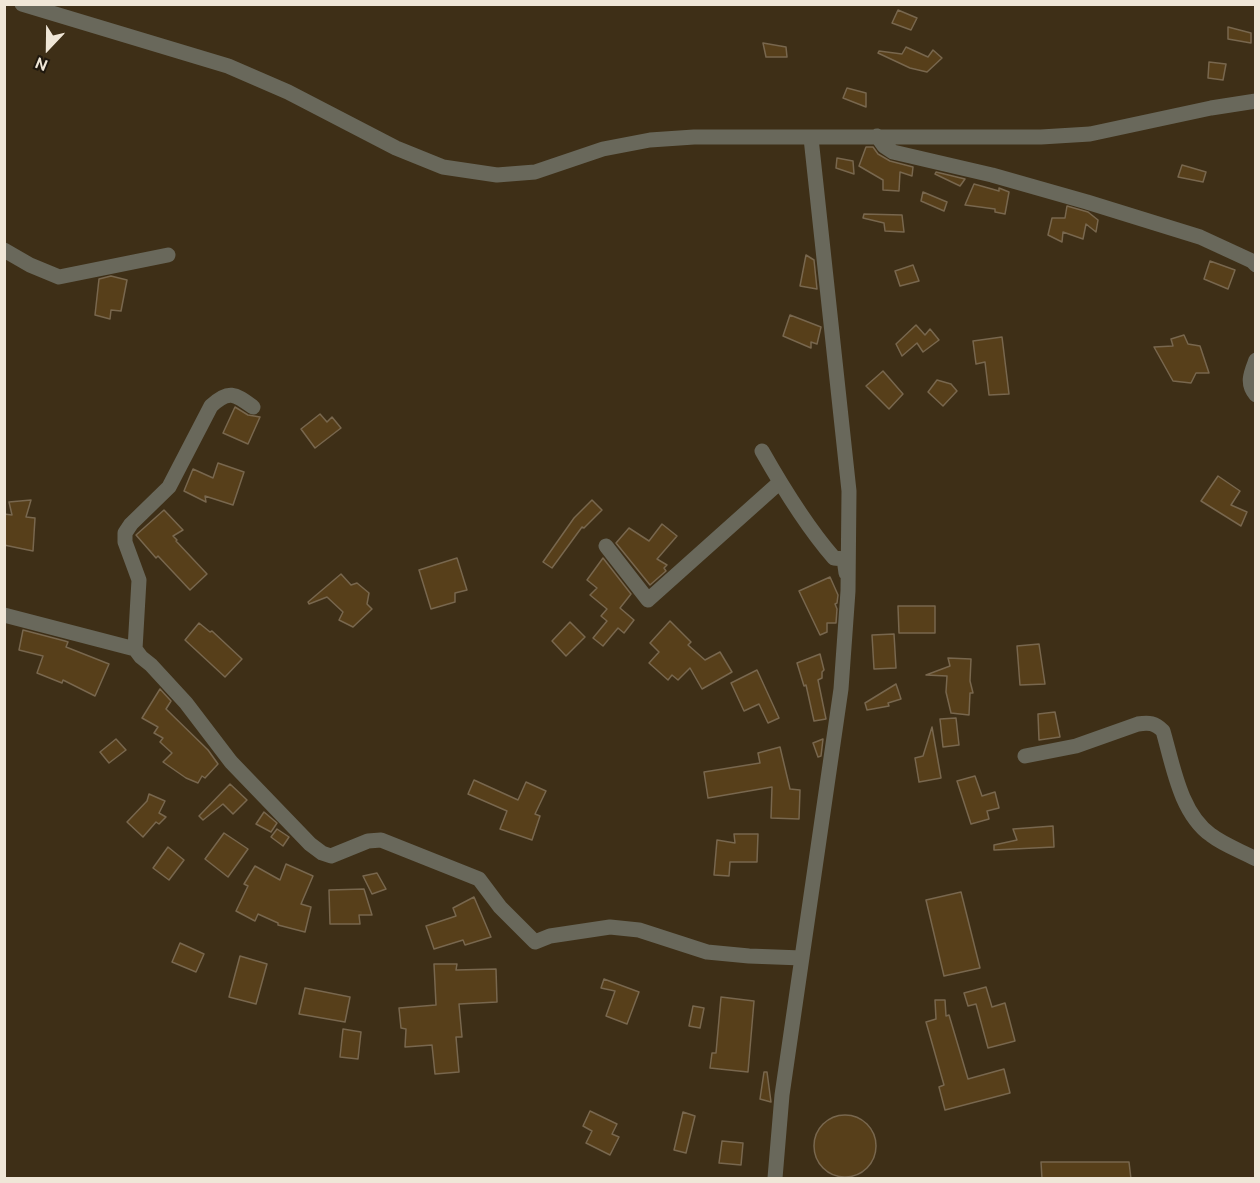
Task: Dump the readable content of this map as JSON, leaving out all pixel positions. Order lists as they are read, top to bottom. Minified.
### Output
{"north":"bottom"}
